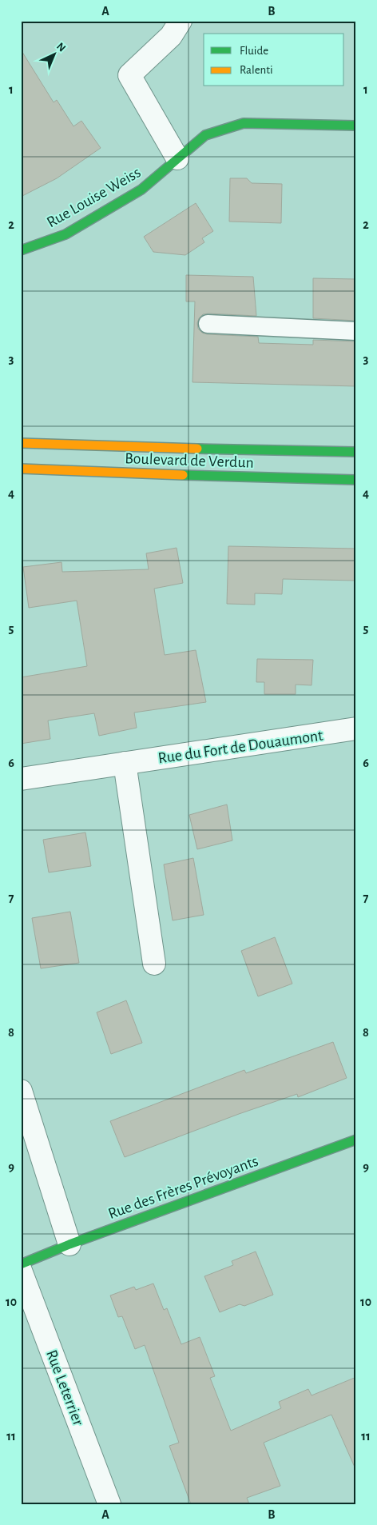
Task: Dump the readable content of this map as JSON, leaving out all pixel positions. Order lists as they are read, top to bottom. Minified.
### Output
{"streets":{"street":["Rue Louise Weiss","Boulevard de Verdun","Rue du Fort de Douaumont","Rue des Frères Prévoyants","Rue Leterrier"]},"legend":["Fluide","Ralenti"],"north":"top right","grid":{"columns":["A","B"],"rows":["1","2","3","4","5","6","7","8","9","10","11"]}}
